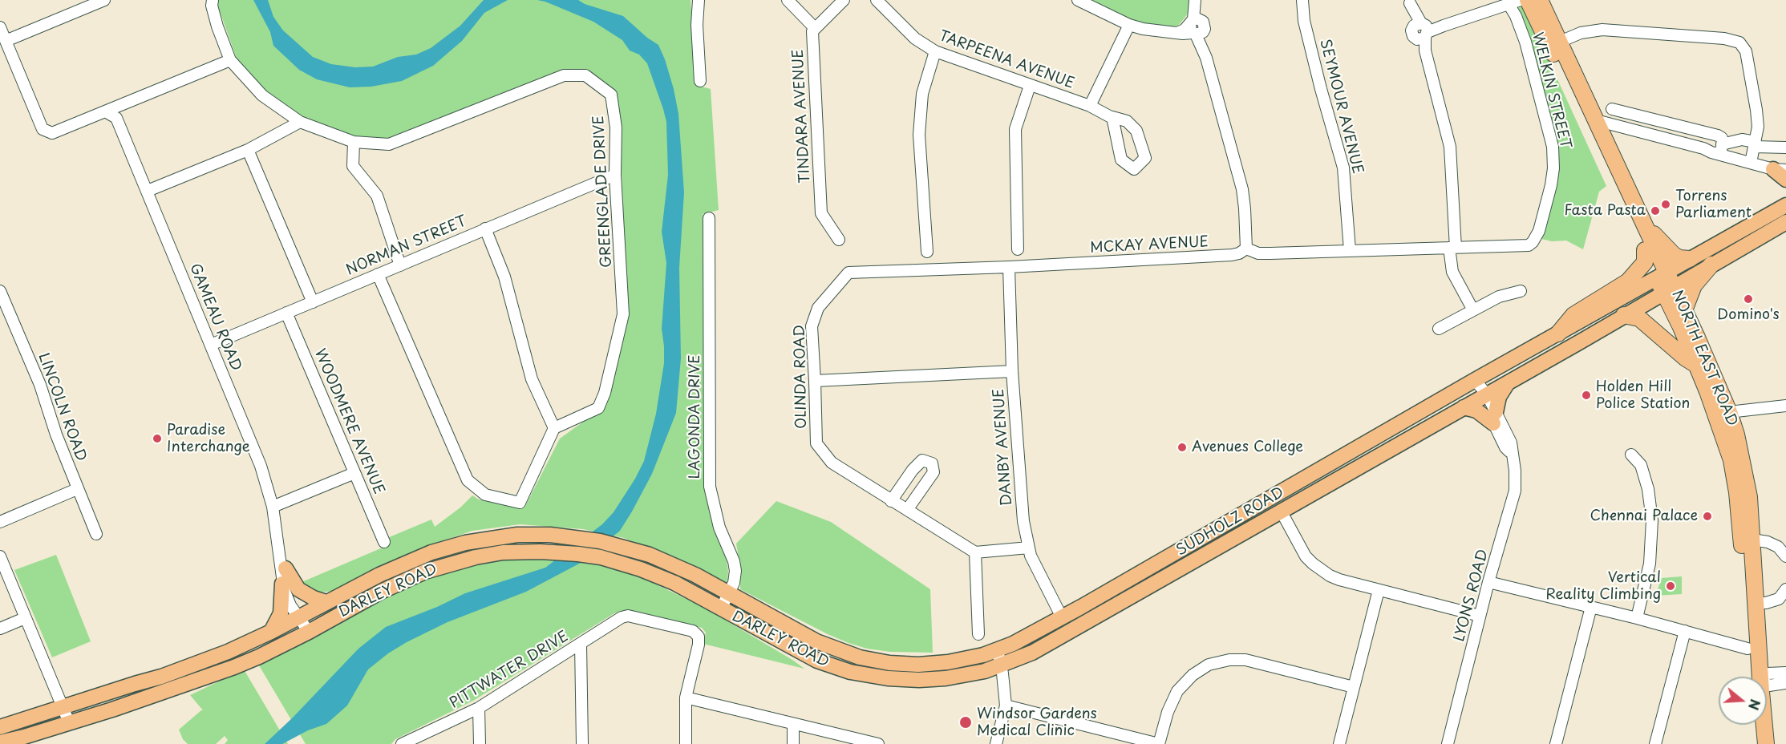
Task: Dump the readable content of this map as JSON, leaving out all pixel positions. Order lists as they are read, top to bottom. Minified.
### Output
{"streets":{"highway":["NORTH EAST ROAD"],"main road":["SUDHOLZ ROAD","DARLEY ROAD"],"street":["TARPEENA AVENUE","WELKIN STREET","SEYMOUR AVENUE","TINDARA AVENUE","GREENGLADE DRIVE","MCKAY AVENUE","NORMAN STREET","GAMEAU ROAD","OLINDA ROAD","LINCOLN ROAD","LAGONDA DRIVE","WOODMERE AVENUE","DANBY AVENUE","LYONS ROAD","PITTWATER DRIVE"]},"crossings":[["WELKIN STREET","MCKAY AVENUE"],["SEYMOUR AVENUE","MCKAY AVENUE"],["GREENGLADE DRIVE","NORMAN STREET"],["MCKAY AVENUE","OLINDA ROAD"],["MCKAY AVENUE","DANBY AVENUE"],["NORMAN STREET","GAMEAU ROAD"],["NORMAN STREET","WOODMERE AVENUE"],["GAMEAU ROAD","DARLEY ROAD"],["NORTH EAST ROAD","SUDHOLZ ROAD"],["LAGONDA DRIVE","DARLEY ROAD"],["DANBY AVENUE","SUDHOLZ ROAD"],["SUDHOLZ ROAD","DARLEY ROAD"],["SUDHOLZ ROAD","LYONS ROAD"]],"places":["Torrens Parliament","Fasta Pasta","Domino's","Holden Hill Police Station","Paradise Interchange","Avenues College","Chennai Palace","Vertical Reality Climbing","Windsor Gardens Medical Clinic"],"north":"right"}
